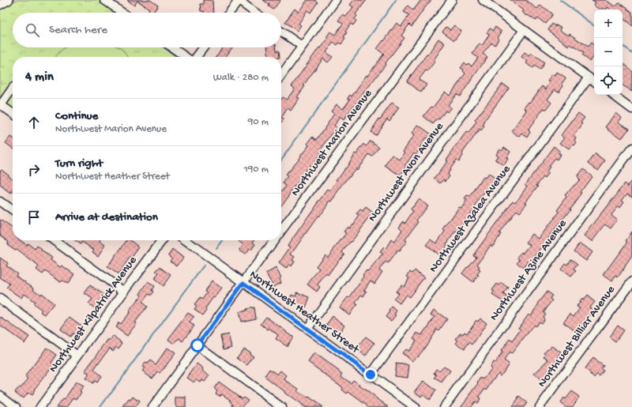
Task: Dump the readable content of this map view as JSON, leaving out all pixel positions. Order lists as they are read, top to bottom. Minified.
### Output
{"streets":{"street":["Northwest Marion Avenue","Northwest Avon Avenue","Northwest Azalea Avenue","Northwest Azine Avenue","Northwest Heather Street","Northwest Kilpatrick Avenue","Northwest Billiar Avenue"]},"crossings":[["Northwest Marion Avenue","Northwest Heather Street"],["Northwest Avon Avenue","Northwest Heather Street"],["Northwest Azalea Avenue","Northwest Heather Street"]],"page":{"map_buttons":["+","−"],"search":"Search here","heading":["4 min","Walk · 280 m"],"list":[["Continue","Northwest Marion Avenue","90 m"],["Turn right","Northwest Heather Street","190 m"],"Arrive at destination"]}}
